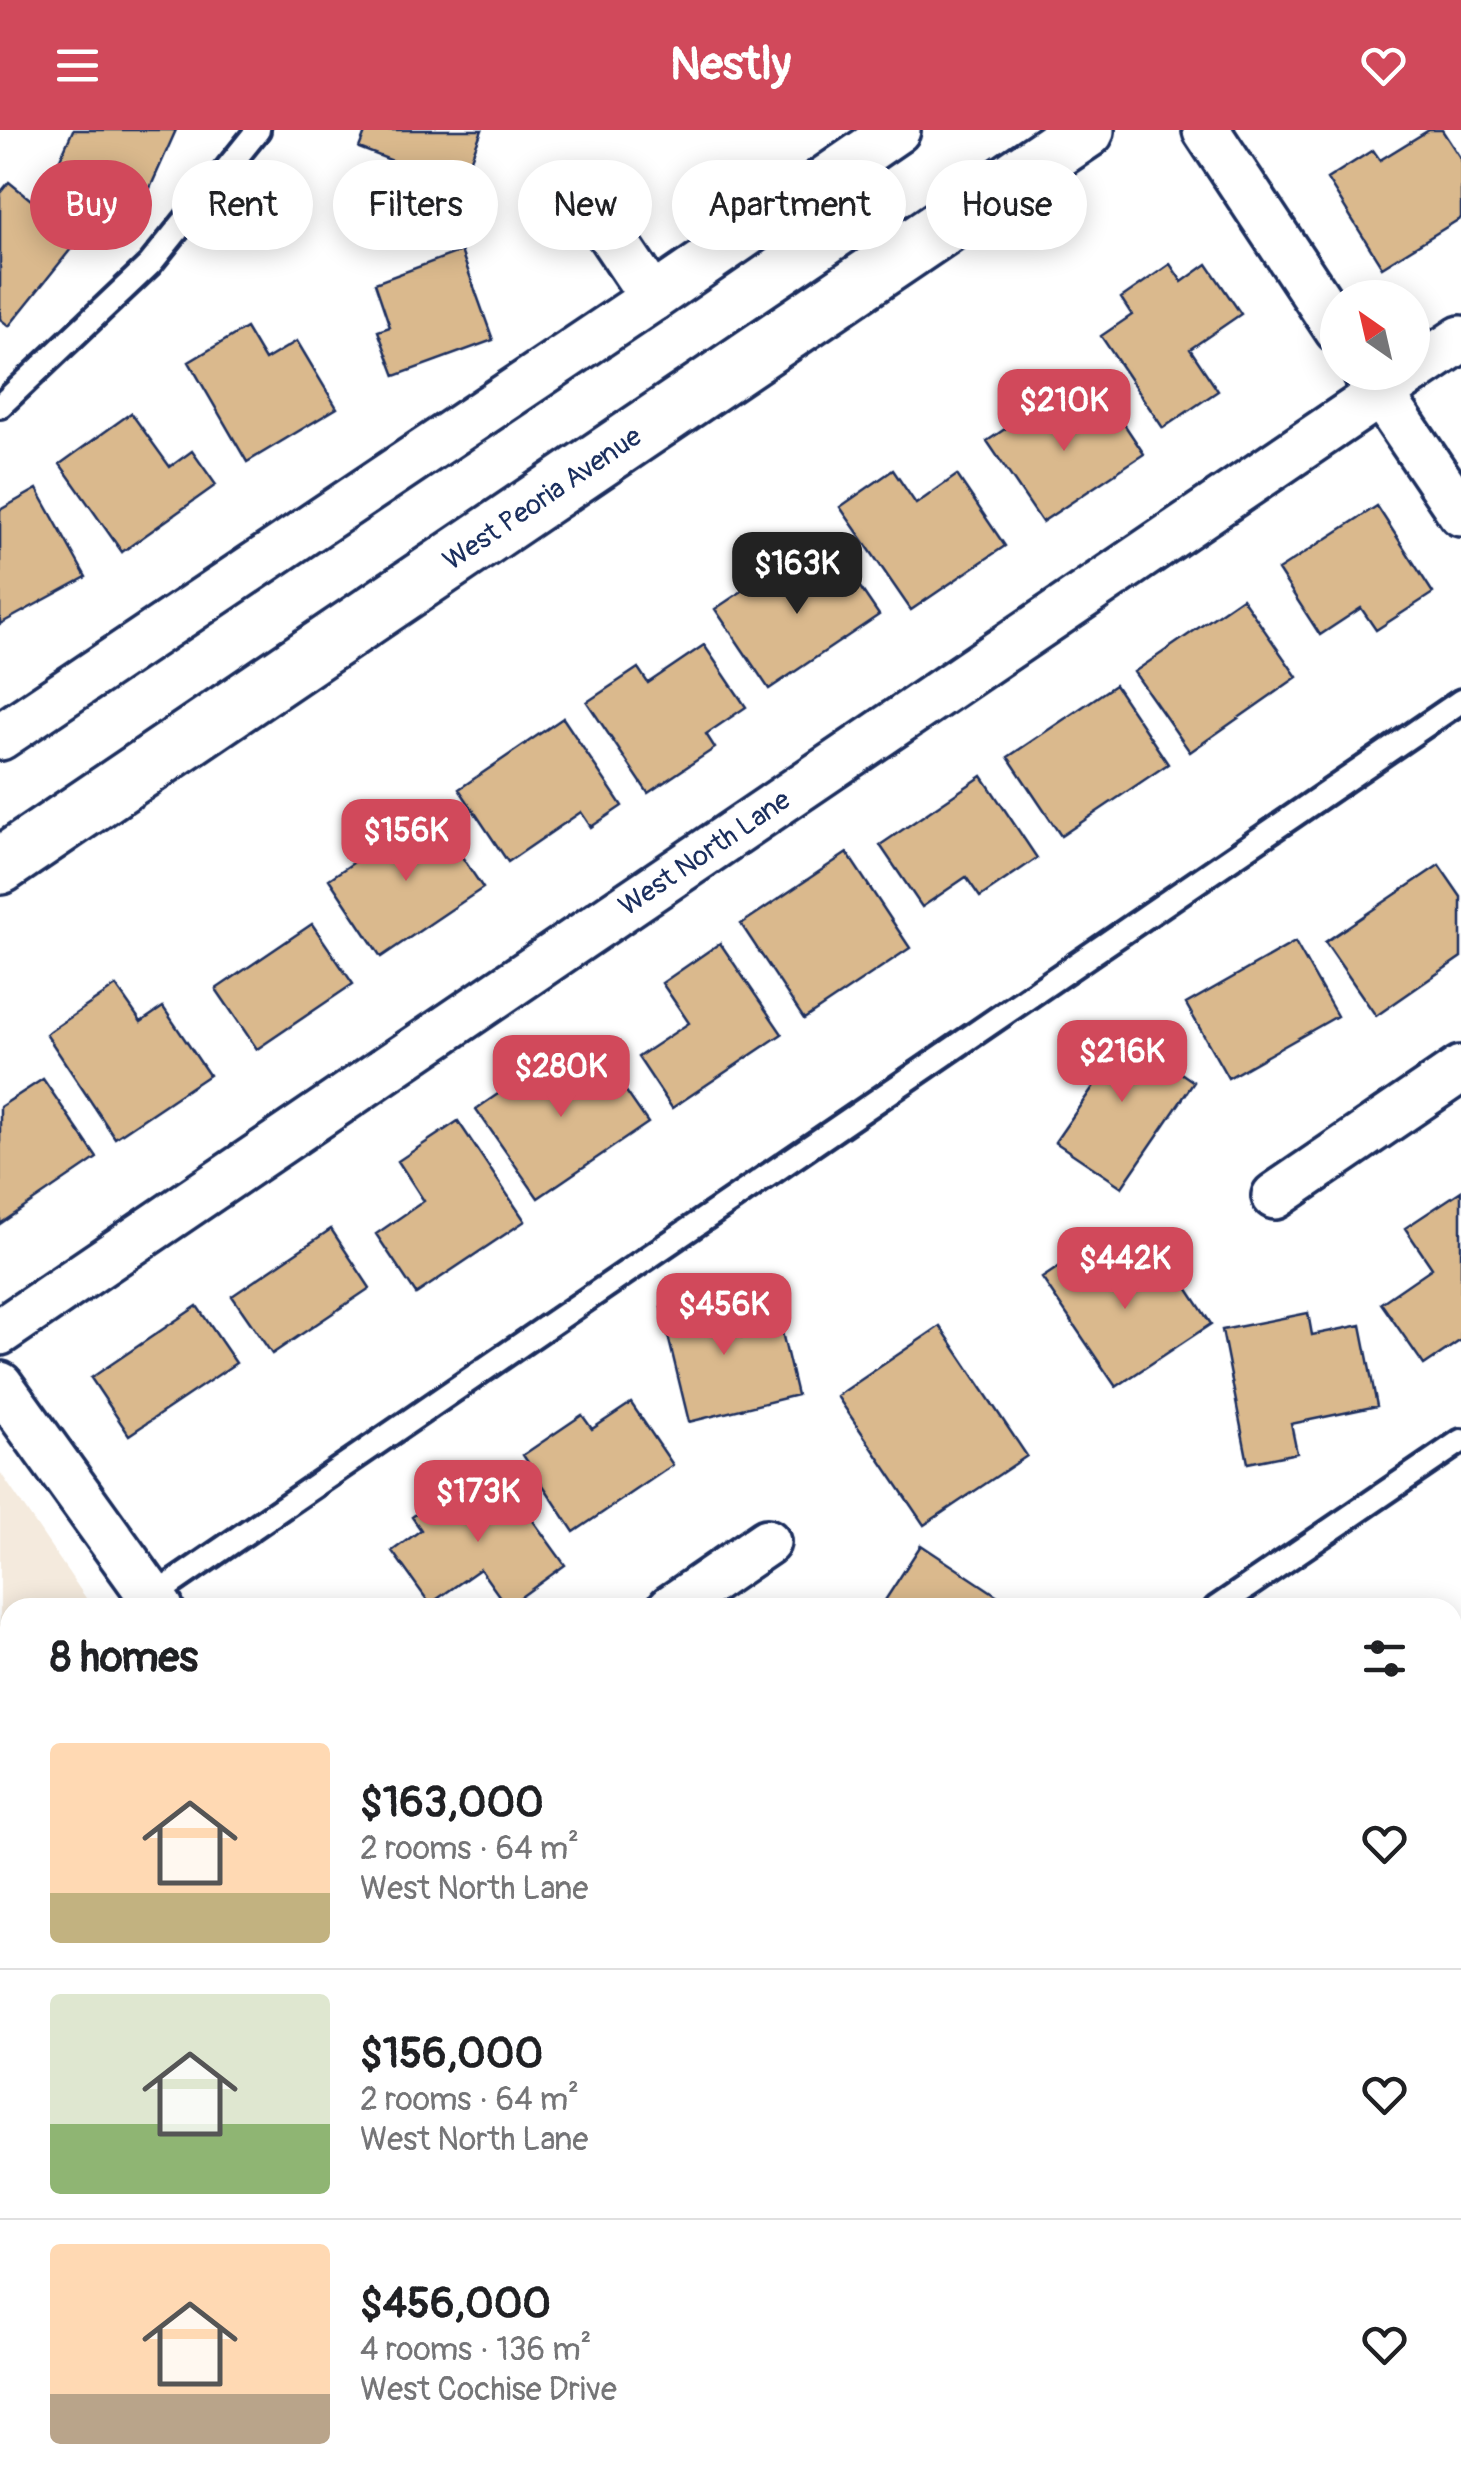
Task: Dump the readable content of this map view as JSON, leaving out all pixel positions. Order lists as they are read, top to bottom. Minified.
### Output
{"streets":{"main road":["West Peoria Avenue"],"street":["West North Lane"]},"north":"top left","page":{"header":"Nestly","chip":["Buy","Rent","Filters","New","Apartment","House"],"price":["$210K","$163K","$156K","$216K","$280K","$442K","$456K","$173K"],"heading":"8 homes","list":[{"name":"$163,000","note":"2 rooms · 64 m² · West North Lane"},{"name":"$156,000","note":"2 rooms · 64 m² · West North Lane"},{"name":"$456,000","note":"4 rooms · 136 m² · West Cochise Drive"}]}}
